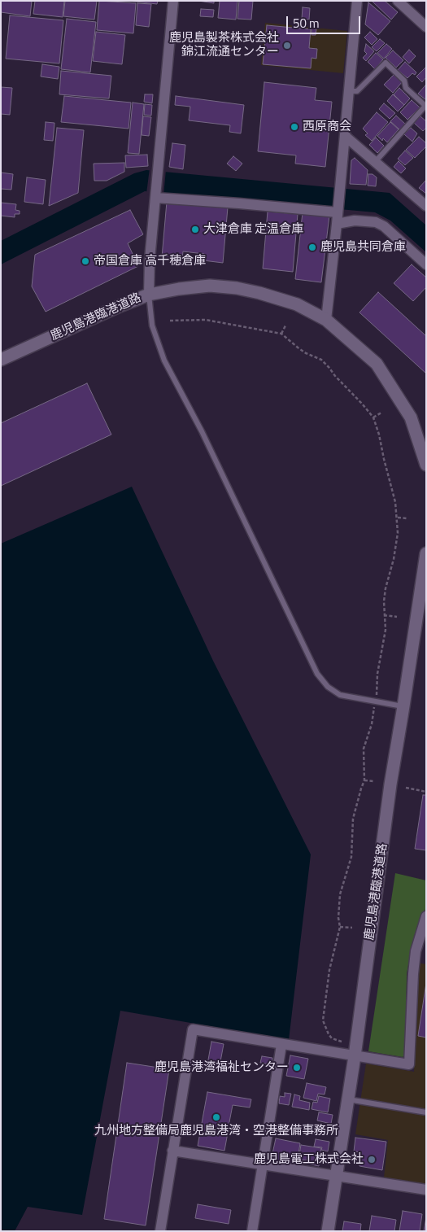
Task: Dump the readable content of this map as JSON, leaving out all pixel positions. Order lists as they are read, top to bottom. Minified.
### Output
{"streets":{"street":["鹿児島港臨港道路"]},"places":["鹿児島製茶株式会社 錦江流通センター","西原商会","大津倉庫 定温倉庫","鹿児島共同倉庫","帝国倉庫 高千穂倉庫","鹿児島港湾福祉センター","九州地方整備局鹿児島港湾・空港整備事務所","鹿児島電工株式会社"],"scale_bar":"50 m"}
